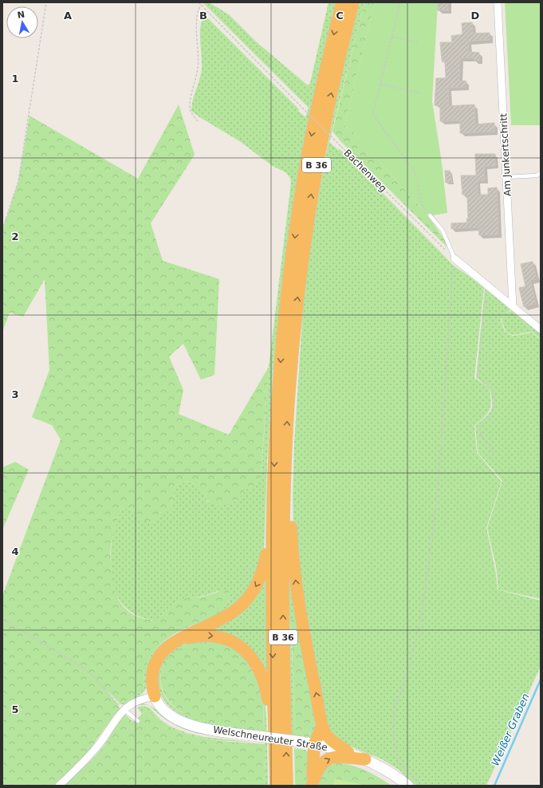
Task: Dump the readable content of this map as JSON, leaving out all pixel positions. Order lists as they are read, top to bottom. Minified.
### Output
{"streets":{"highway":["B 36"],"main road":["Welschneureuter Straße"],"street":["Am Junkertschritt"],"path":["Bachenweg"]},"crossings":[["B 36","Welschneureuter Straße"]],"water":["Weißer Graben"],"north":"top","grid":{"columns":["A","B","C","D"],"rows":["1","2","3","4","5"]}}
